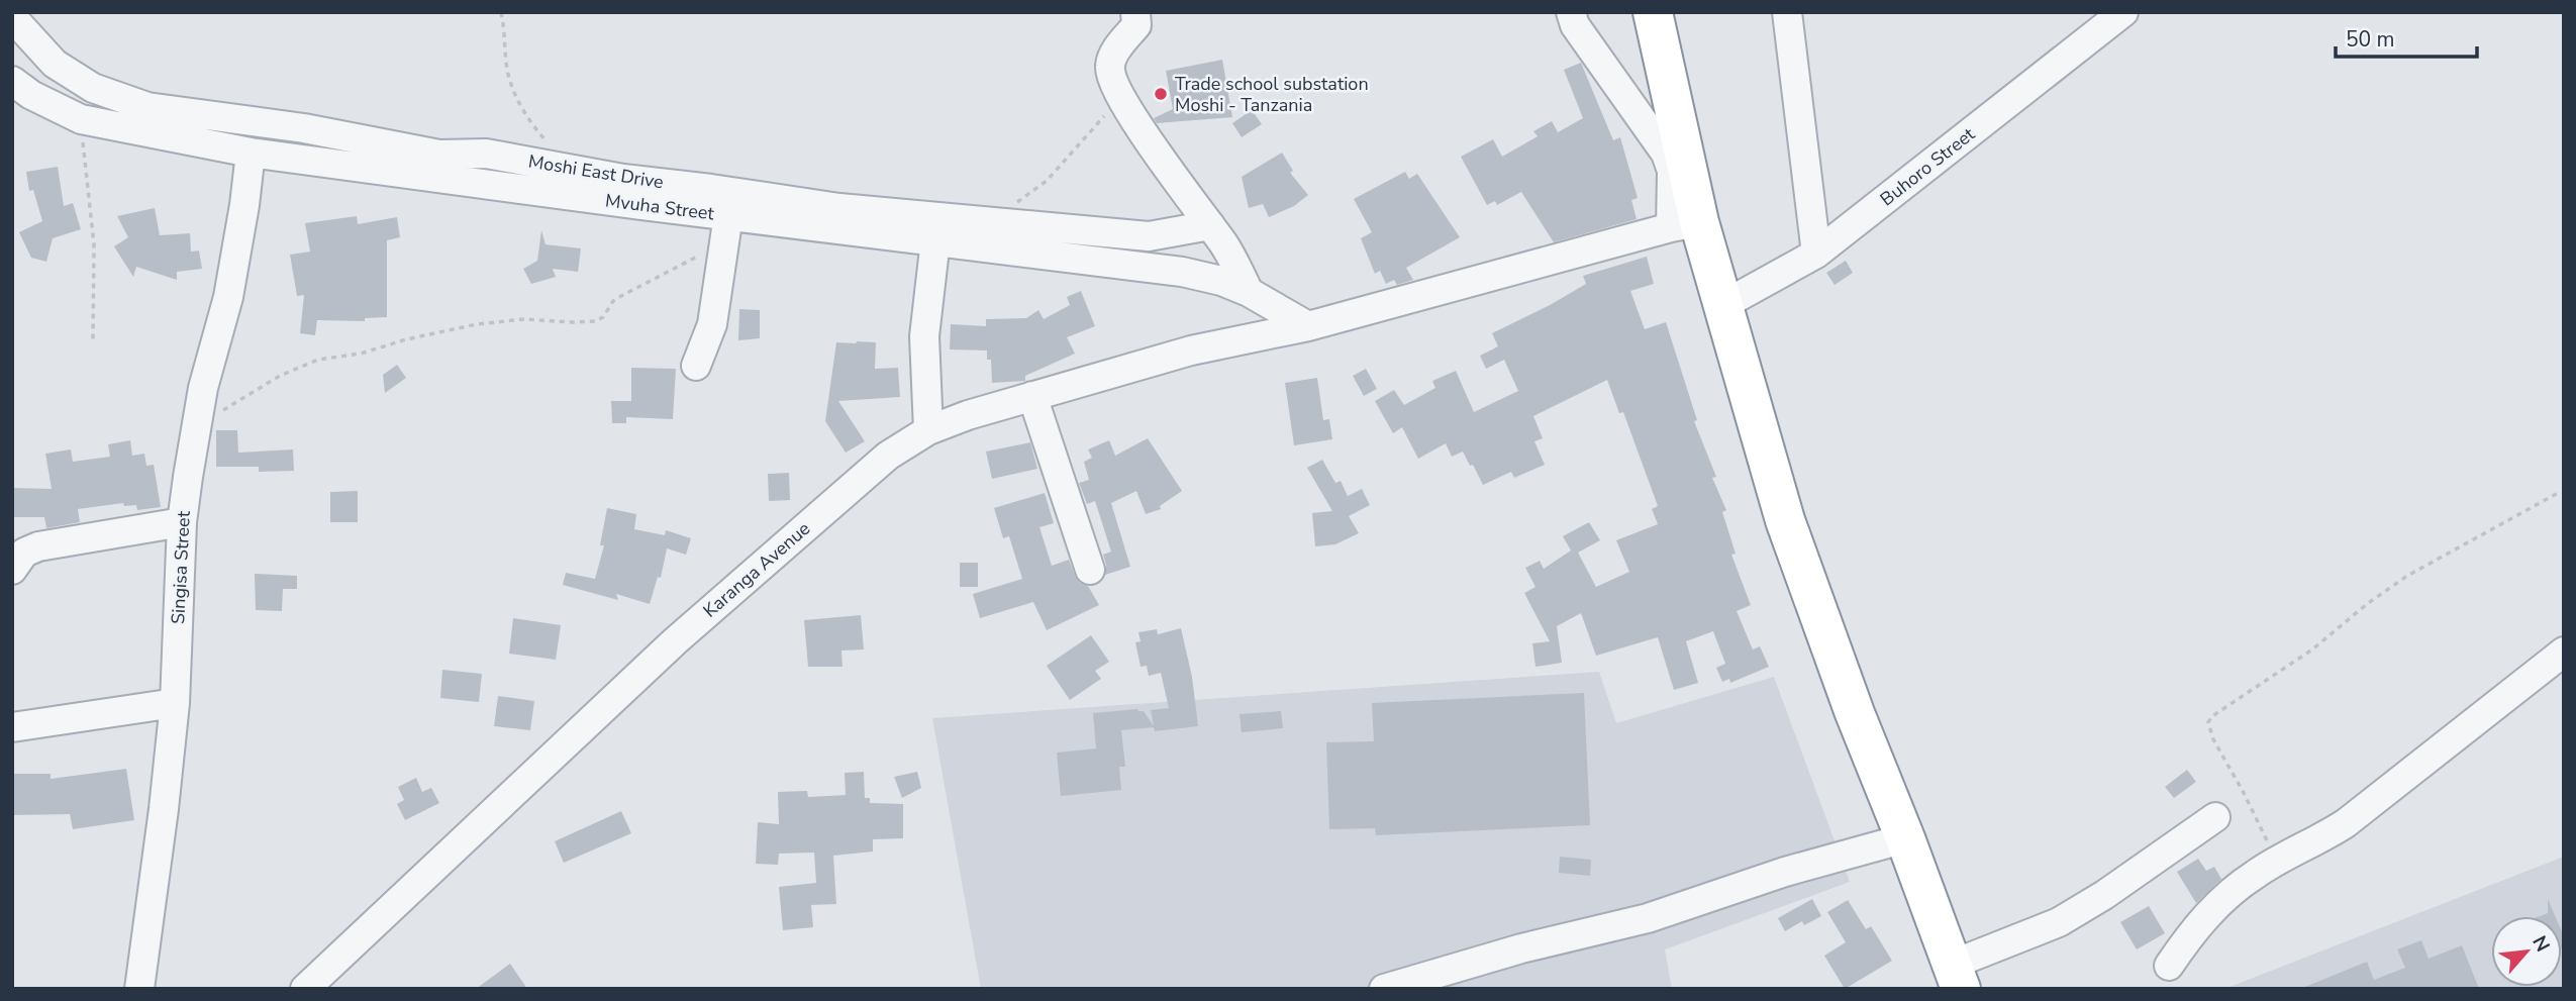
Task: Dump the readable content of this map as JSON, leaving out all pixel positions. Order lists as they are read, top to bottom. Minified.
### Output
{"streets":{"street":["Buhoro Street","Moshi East Drive","Mvuha Street","Singisa Street","Karanga Avenue"]},"crossings":[["Mvuha Street","Singisa Street"],["Mvuha Street","Karanga Avenue"]],"places":["Trade school substation Moshi - Tanzania"],"scale_bar":"50 m","north":"top right"}
